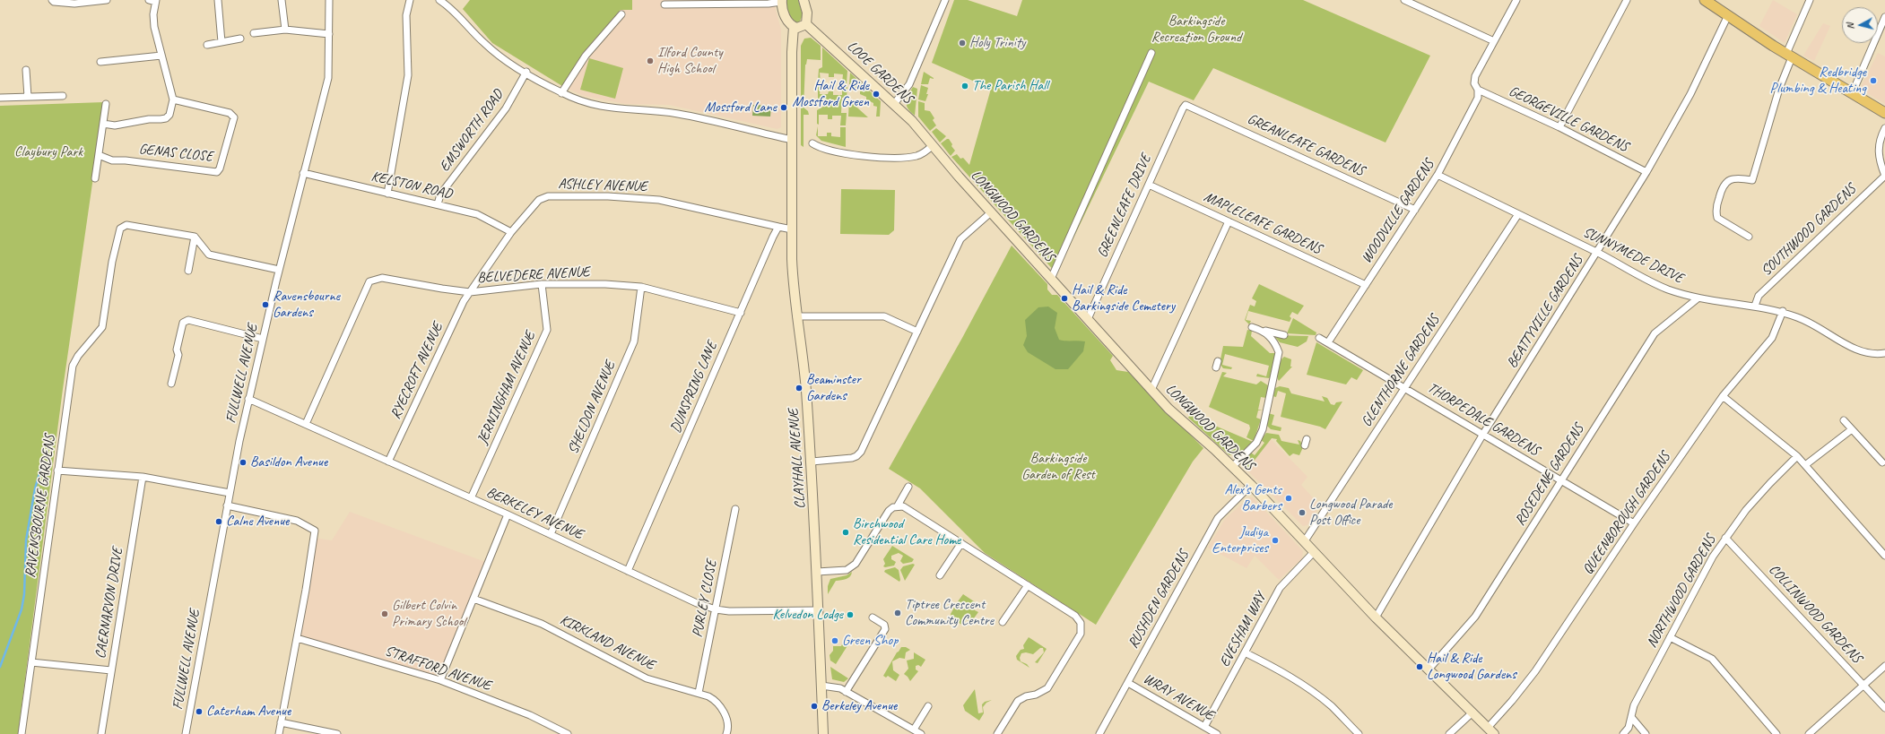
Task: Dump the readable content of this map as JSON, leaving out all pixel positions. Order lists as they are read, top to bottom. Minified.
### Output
{"streets":{"street":["LOOE GARDENS","GEORGEVILLE GARDENS","EMSWORTH ROAD","GREANLEAFE GARDENS","GENAS CLOSE","KELSTON ROAD","ASHLEY AVENUE","GREENLEAFE DRIVE","WOODVILLE GARDENS","LONGWOOD GARDENS","MAPLELEAFE GARDENS","SOUTHWOOD GARDENS","SUNNYMEDE DRIVE","BELVEDERE AVENUE","BEATTYVILLE GARDENS","RYECROFT AVENUE","GLENTHORNE GARDENS","FULLWELL AVENUE","DUNSPRING LANE","JERNINGHAM AVENUE","SHELDON AVENUE","THORPEDALE GARDENS","CLAYHALL AVENUE","ROSEDENE GARDENS","RAVENSBOURNE GARDENS","BERKELEY AVENUE","QUEENBOROUGH GARDENS","NORTHWOOD GARDENS","PURLEY CLOSE","RUSHDEN GARDENS","CAERNARVON DRIVE","COLLINWOOD GARDENS","EVESHAM WAY","KIRKLAND AVENUE","STRAFFORD AVENUE","WRAY AVENUE"]},"crossings":[["LOOE GARDENS","LONGWOOD GARDENS"],["GEORGEVILLE GARDENS","WOODVILLE GARDENS"],["GEORGEVILLE GARDENS","BEATTYVILLE GARDENS"],["EMSWORTH ROAD","KELSTON ROAD"],["GREANLEAFE GARDENS","GREENLEAFE DRIVE"],["GREANLEAFE GARDENS","WOODVILLE GARDENS"],["KELSTON ROAD","ASHLEY AVENUE"],["KELSTON ROAD","FULLWELL AVENUE"],["ASHLEY AVENUE","BELVEDERE AVENUE"],["ASHLEY AVENUE","RYECROFT AVENUE"],["ASHLEY AVENUE","DUNSPRING LANE"],["GREENLEAFE DRIVE","LONGWOOD GARDENS"],["GREENLEAFE DRIVE","MAPLELEAFE GARDENS"],["WOODVILLE GARDENS","MAPLELEAFE GARDENS"],["WOODVILLE GARDENS","SUNNYMEDE DRIVE"],["WOODVILLE GARDENS","THORPEDALE GARDENS"],["LONGWOOD GARDENS","BEATTYVILLE GARDENS"],["LONGWOOD GARDENS","GLENTHORNE GARDENS"],["LONGWOOD GARDENS","ROSEDENE GARDENS"],["LONGWOOD GARDENS","QUEENBOROUGH GARDENS"],["LONGWOOD GARDENS","RUSHDEN GARDENS"],["LONGWOOD GARDENS","EVESHAM WAY"],["SOUTHWOOD GARDENS","SUNNYMEDE DRIVE"],["SUNNYMEDE DRIVE","BEATTYVILLE GARDENS"],["SUNNYMEDE DRIVE","GLENTHORNE GARDENS"],["SUNNYMEDE DRIVE","ROSEDENE GARDENS"],["SUNNYMEDE DRIVE","QUEENBOROUGH GARDENS"],["BELVEDERE AVENUE","RYECROFT AVENUE"],["BELVEDERE AVENUE","DUNSPRING LANE"],["BELVEDERE AVENUE","JERNINGHAM AVENUE"],["BELVEDERE AVENUE","SHELDON AVENUE"],["BELVEDERE AVENUE","BERKELEY AVENUE"],["BEATTYVILLE GARDENS","THORPEDALE GARDENS"],["RYECROFT AVENUE","BERKELEY AVENUE"],["GLENTHORNE GARDENS","THORPEDALE GARDENS"],["FULLWELL AVENUE","BERKELEY AVENUE"],["DUNSPRING LANE","BERKELEY AVENUE"],["JERNINGHAM AVENUE","BERKELEY AVENUE"],["SHELDON AVENUE","BERKELEY AVENUE"],["THORPEDALE GARDENS","ROSEDENE GARDENS"],["THORPEDALE GARDENS","QUEENBOROUGH GARDENS"],["CLAYHALL AVENUE","BERKELEY AVENUE"],["BERKELEY AVENUE","PURLEY CLOSE"],["NORTHWOOD GARDENS","COLLINWOOD GARDENS"],["PURLEY CLOSE","KIRKLAND AVENUE"],["RUSHDEN GARDENS","WRAY AVENUE"],["EVESHAM WAY","WRAY AVENUE"]],"parks":["Barkingside Recreation Ground","Claybury Park","Barkingside Garden of Rest"],"places":["Holy Trinity","Ilford County High School","Redbridge Plumbing & Heating","The Parish Hall","Hail & Ride Mossford Green","Mossford Lane","Hail & Ride Barkingside Cemetery","Ravensbourne Gardens","Beaminster Gardens","Basildon Avenue","Alex's Gents Barbers","Longwood Parade Post Office","Calne Avenue","Birchwood Residential Care Home","Judiya Enterprises","Tiptree Crescent Community Centre","Gilbert Colvin Primary School","Kelvedon Lodge","Green Shop","Hail & Ride Longwood Gardens","Berkeley Avenue","Caterham Avenue"],"north":"left"}
